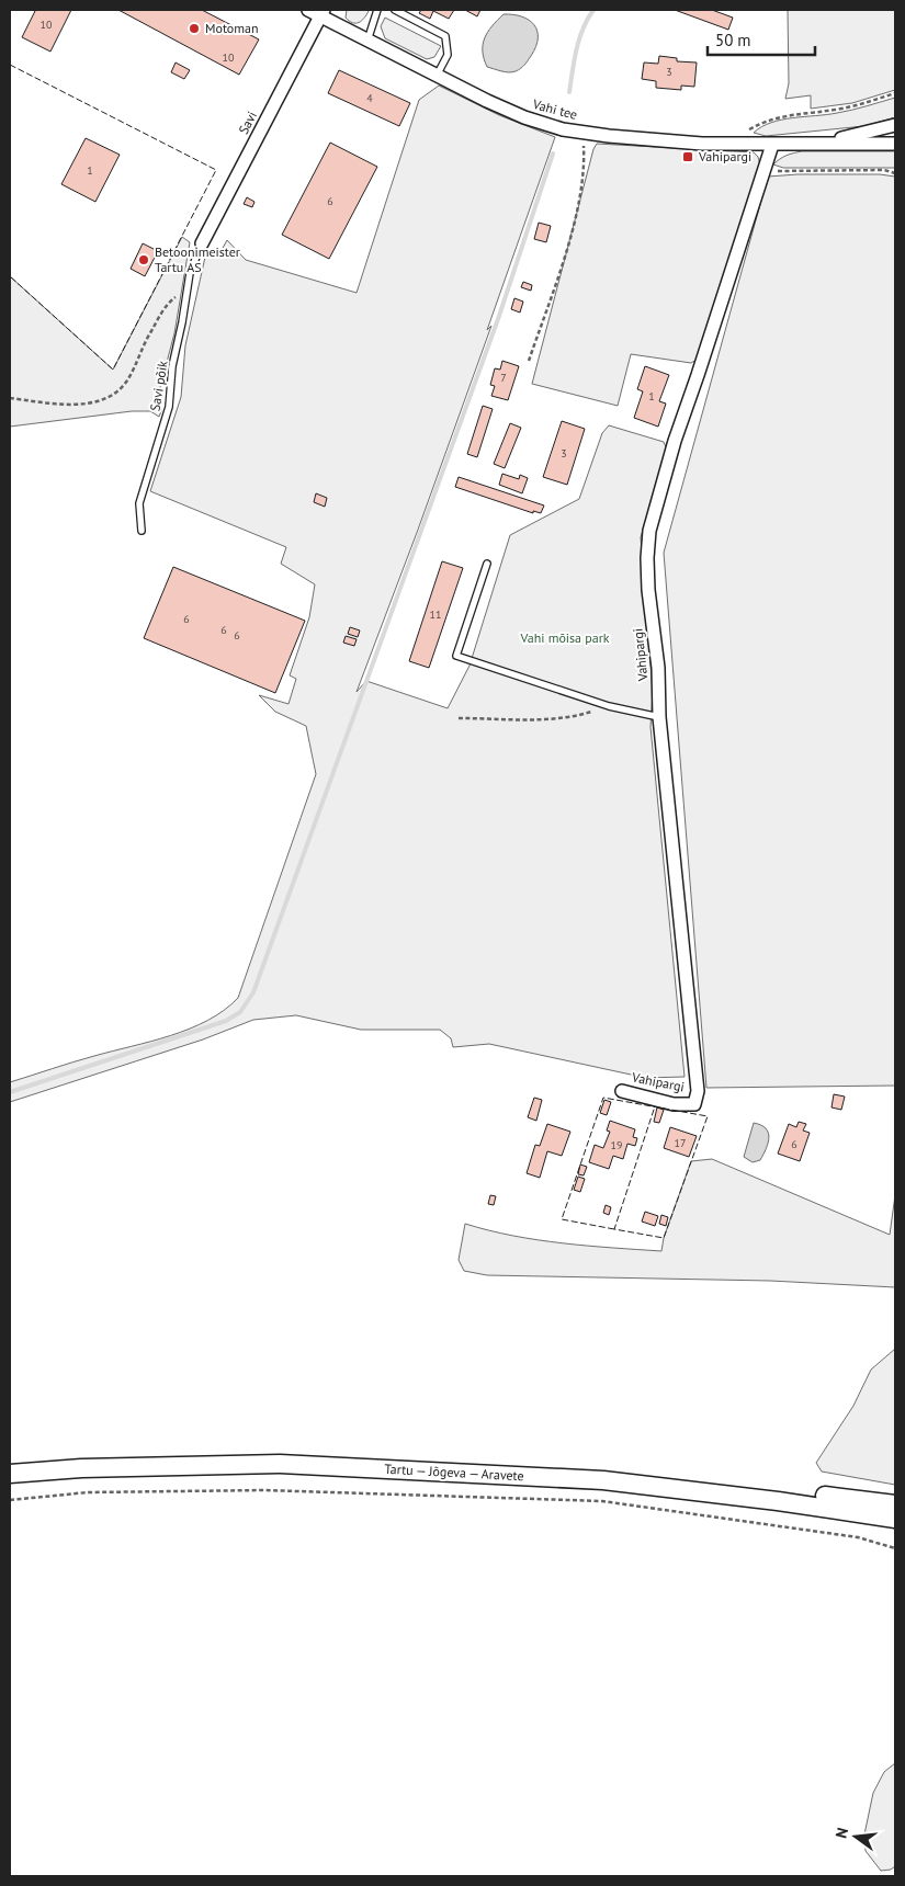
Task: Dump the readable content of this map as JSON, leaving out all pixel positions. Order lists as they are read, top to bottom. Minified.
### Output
{"streets":{"main road":["Tartu — Jõgeva — Aravete"],"street":["Vahi tee","Savi","Vahipargi"],"lane":["Savi põik"]},"crossings":[["Vahi tee","Savi"],["Vahi tee","Vahipargi"],["Savi","Savi põik"]],"parks":["Vahi mõisa park"],"places":{"other":["Motoman","Betoonimeister Tartu AS"],"transit":["Vahipargi"]},"house_numbers":["10","10","3","4","1","6","7","1","3","11","6","6","6","17","6","19"],"scale_bar":"50 m","north":"left"}
